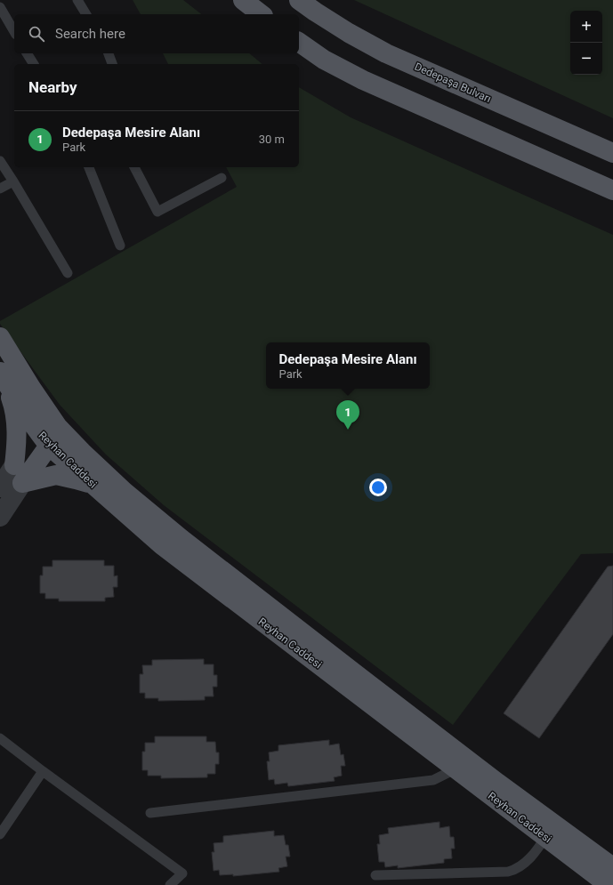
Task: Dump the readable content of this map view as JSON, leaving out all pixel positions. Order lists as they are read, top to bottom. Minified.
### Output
{"streets":{"main road":["Dedepaşa Bulvarı","Reyhan Caddesi"]},"page":{"map_buttons":["+","−"],"search":"Search here","heading":"Nearby","list":[{"mark":"1","name":"Dedepaşa Mesire Alanı","note":"Park","value":"30 m"}],"popup":["Dedepaşa Mesire Alanı","Park"],"pins":"1"}}
